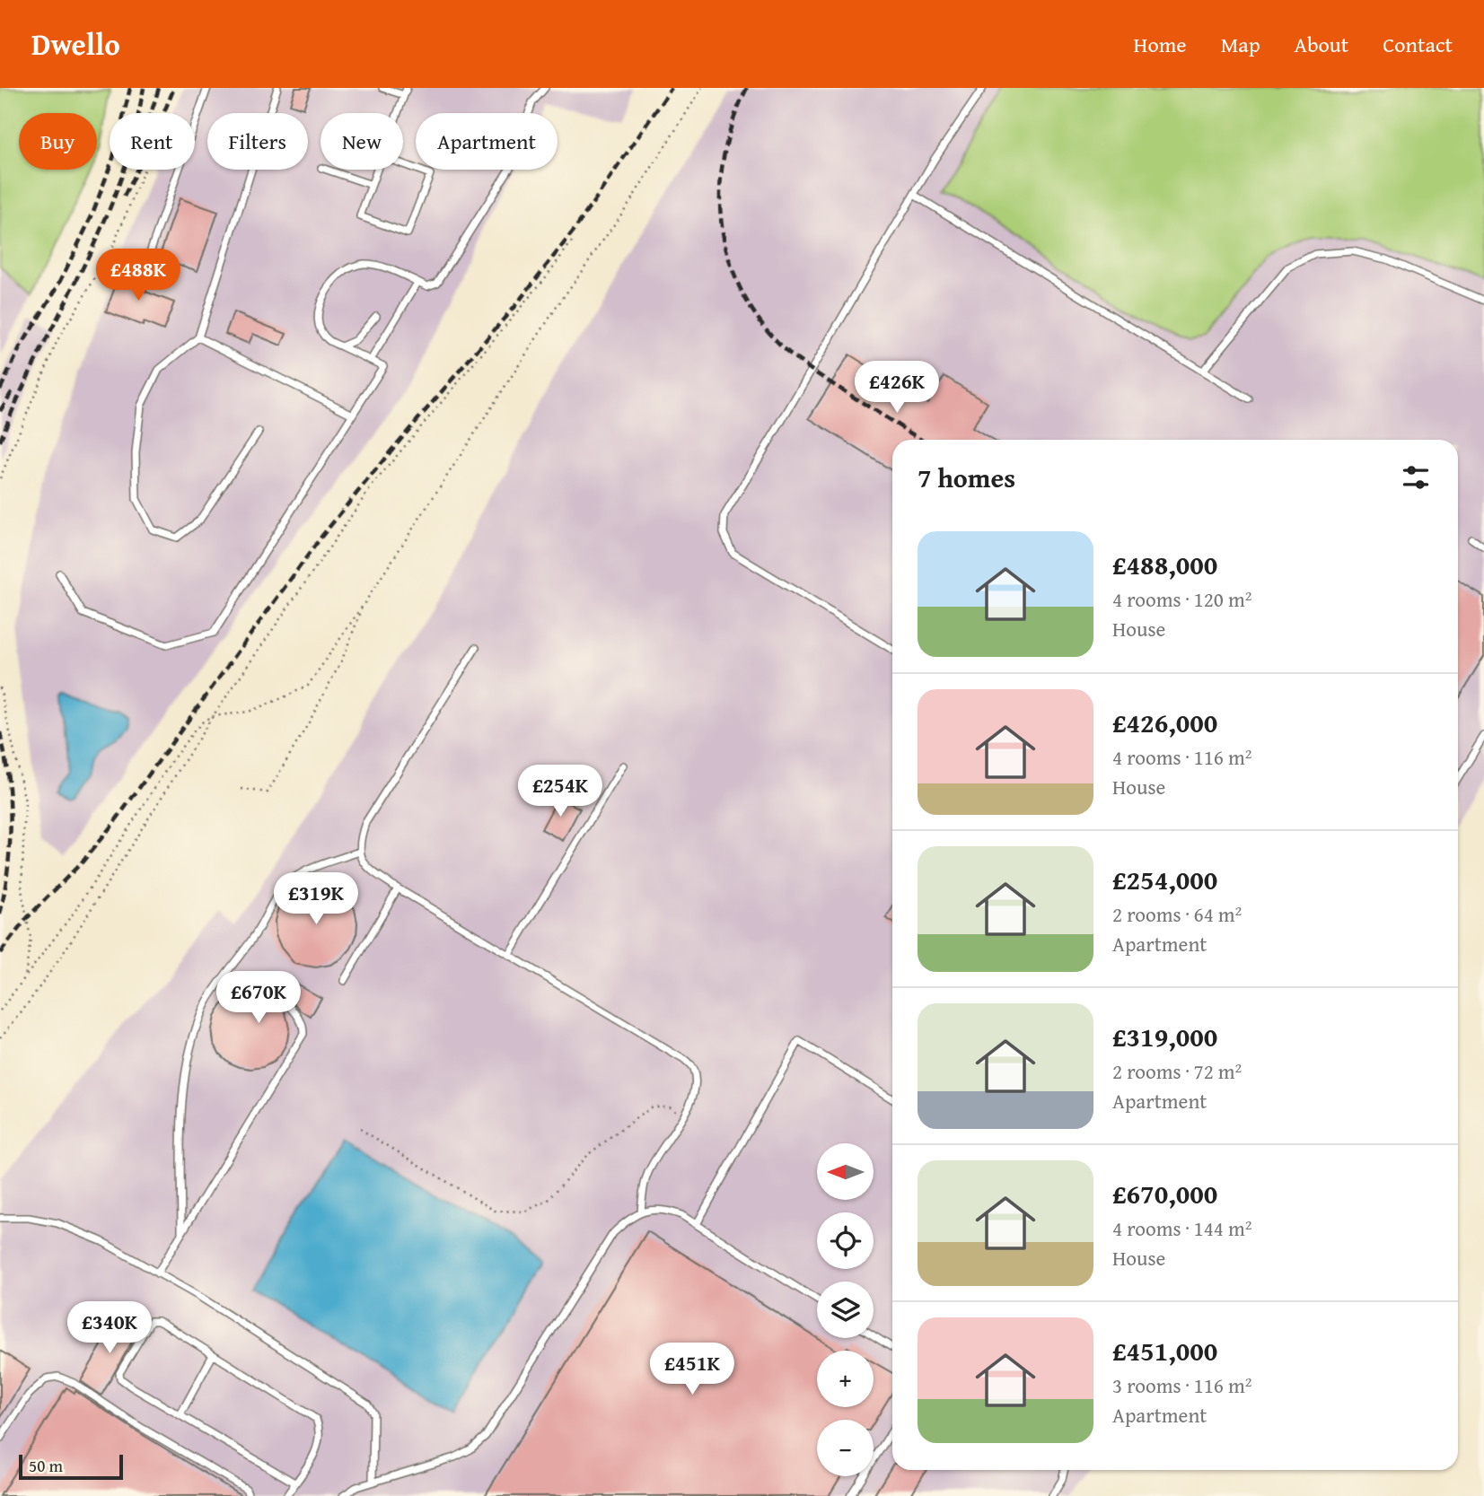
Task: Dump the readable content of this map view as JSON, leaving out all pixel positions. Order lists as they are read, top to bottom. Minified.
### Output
{"scale_bar":"50 m","north":"left","page":{"header":"Dwello","nav":["Home","Map","About","Contact"],"chip":["Buy","Rent","Filters","New","Apartment"],"price":["£488K","£426K","£254K","£319K","£670K","£340K","£451K"],"heading":"7 homes","list":[{"name":"£488,000","note":"4 rooms · 120 m² · House"},{"name":"£426,000","note":"4 rooms · 116 m² · House"},{"name":"£254,000","note":"2 rooms · 64 m² · Apartment"},{"name":"£319,000","note":"2 rooms · 72 m² · Apartment"},{"name":"£670,000","note":"4 rooms · 144 m² · House"},{"name":"£451,000","note":"3 rooms · 116 m² · Apartment"}],"map_buttons":["+","−"],"scale":"50 m"}}
